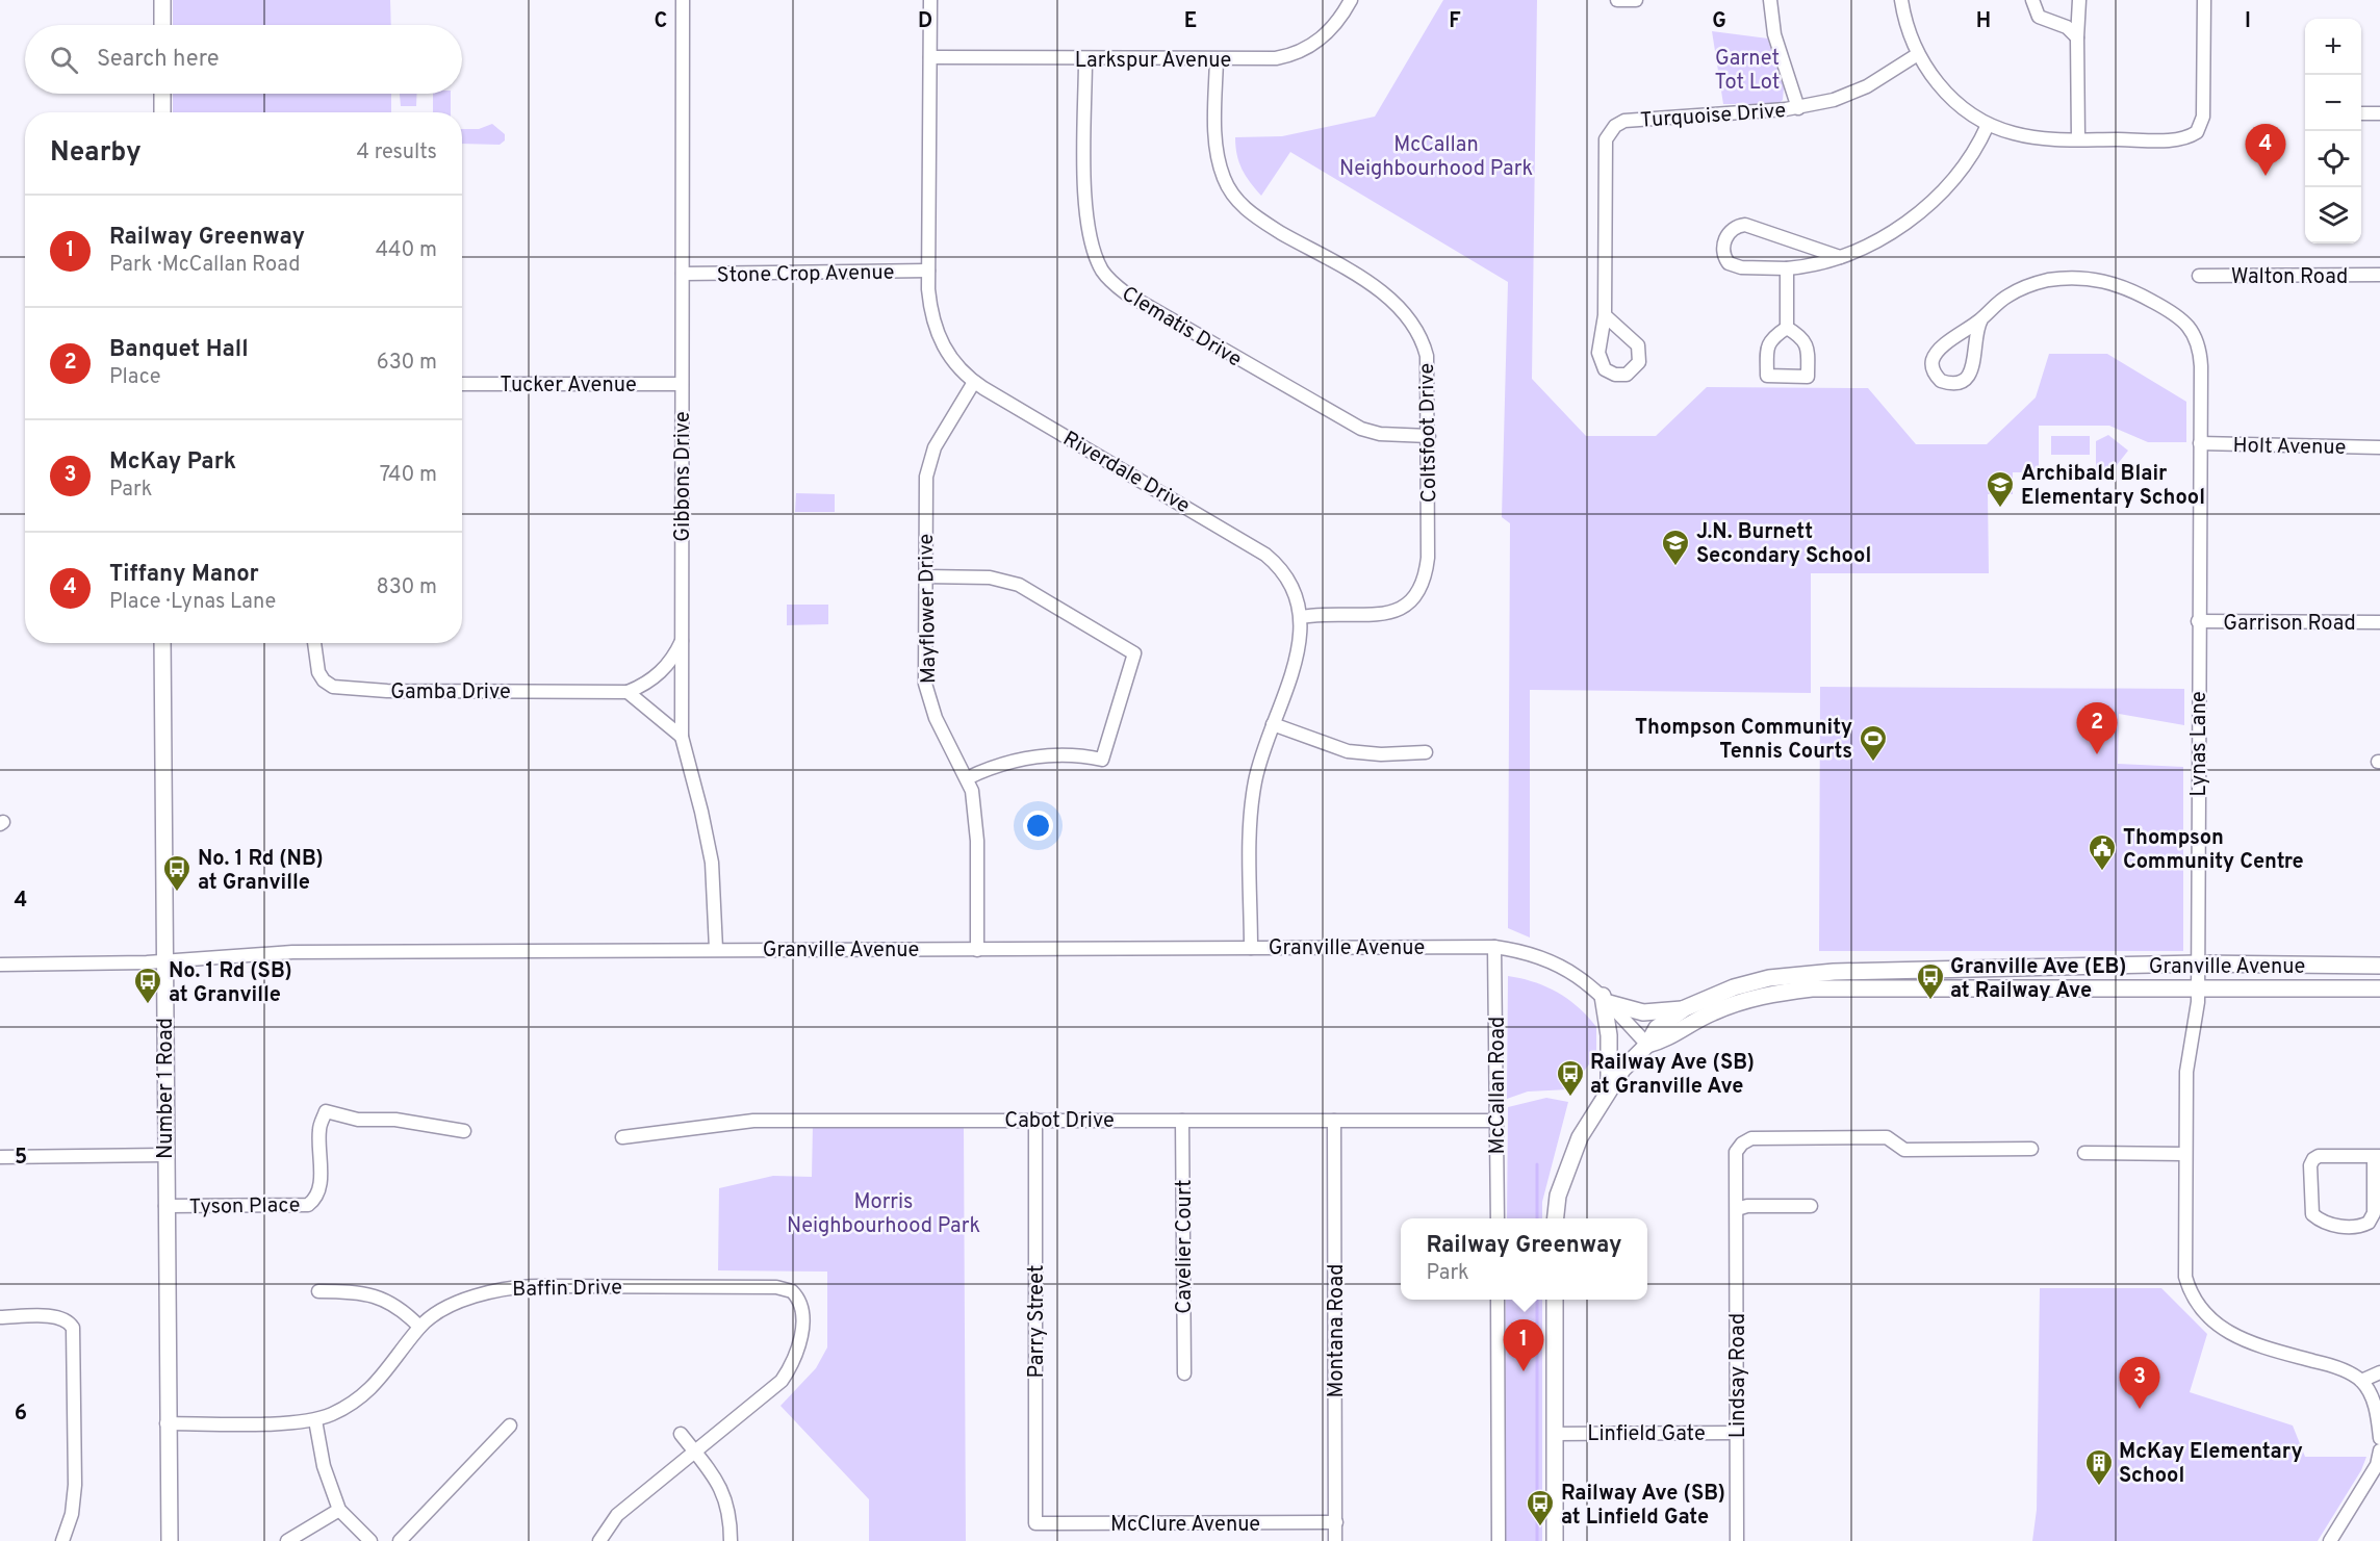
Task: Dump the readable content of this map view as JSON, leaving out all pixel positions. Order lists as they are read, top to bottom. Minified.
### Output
{"streets":{"main road":["Granville Avenue","Number 1 Road"],"street":["Larkspur Avenue","Turquoise Drive","Stone Crop Avenue","Walton Road","Clematis Drive","Tucker Avenue","Coltsfoot Drive","Holt Avenue","Riverdale Drive","Gibbons Drive","Mayflower Drive","Garrison Road","Gamba Drive","Lynas Lane","McCallan Road","Cabot Drive","Tyson Place","Cavelier Court","Baffin Drive","Parry Street","Montana Road","Lindsay Road","Linfield Gate","McClure Avenue"]},"crossings":[["Larkspur Avenue","Clematis Drive"],["Larkspur Avenue","Coltsfoot Drive"],["Larkspur Avenue","Riverdale Drive"],["Stone Crop Avenue","Riverdale Drive"],["Stone Crop Avenue","Gibbons Drive"],["Clematis Drive","Coltsfoot Drive"],["Tucker Avenue","Gibbons Drive"],["Coltsfoot Drive","Riverdale Drive"],["Holt Avenue","Lynas Lane"],["Riverdale Drive","Mayflower Drive"],["Riverdale Drive","Granville Avenue"],["Gibbons Drive","Gamba Drive"],["Gibbons Drive","Granville Avenue"],["Mayflower Drive","Granville Avenue"],["Garrison Road","Lynas Lane"],["Lynas Lane","Granville Avenue"],["Granville Avenue","McCallan Road"],["Granville Avenue","Number 1 Road"],["McCallan Road","Cabot Drive"],["Number 1 Road","Tyson Place"],["Number 1 Road","Baffin Drive"],["Cabot Drive","Cavelier Court"],["Cabot Drive","Parry Street"],["Cabot Drive","Montana Road"],["Parry Street","McClure Avenue"],["Montana Road","McClure Avenue"],["Lindsay Road","Linfield Gate"]],"parks":["Garnet Tot Lot","McCallan Neighbourhood Park","Morris Neighbourhood Park"],"places":{"school or university":["Archibald Blair Elementary School","J.N. Burnett Secondary School"],"sports":["Thompson Community Tennis Courts"],"public building":["Thompson Community Centre"],"bus stop":["No. 1 Rd (NB) at Granville","Granville Ave (EB) at Railway Ave","No. 1 Rd (SB) at Granville","Railway Ave (SB) at Granville Ave","Railway Ave (SB) at Linfield Gate"],"building":["McKay Elementary School"]},"page":{"map_buttons":["+","−"],"search":"Search here","heading":["Nearby","4 results"],"pins":["4","2","1","3"],"list":[{"mark":"1","name":"Railway Greenway","note":"Park · McCallan Road","value":"440 m"},{"mark":"2","name":"Banquet Hall","note":"Place","value":"630 m"},{"mark":"3","name":"McKay Park","note":"Park","value":"740 m"},{"mark":"4","name":"Tiffany Manor","note":"Place · Lynas Lane","value":"830 m"}],"popup":["Railway Greenway","Park"]},"grid":{"columns":["C","D","E","F","G","H","I"],"rows":["4","5","6"]}}
